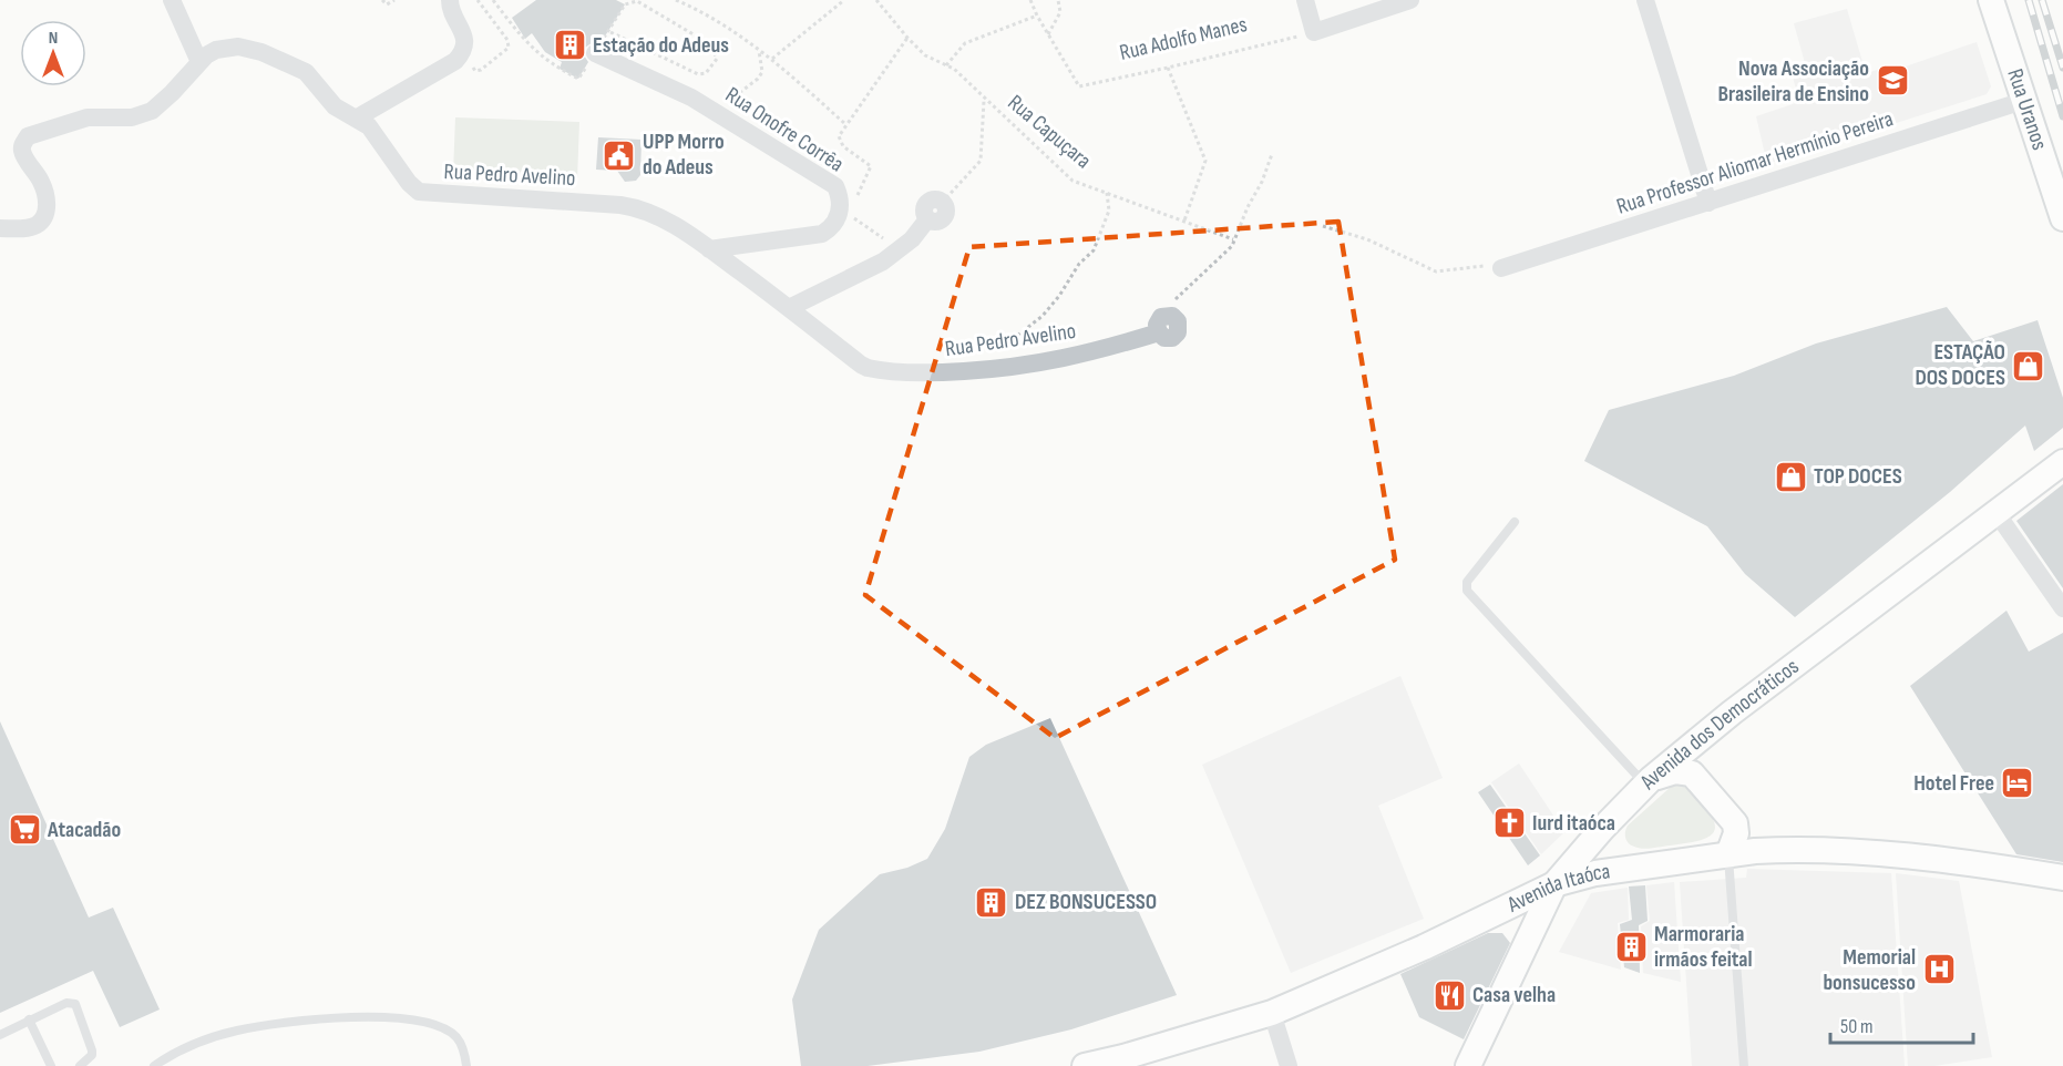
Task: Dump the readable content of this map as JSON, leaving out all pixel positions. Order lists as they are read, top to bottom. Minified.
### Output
{"streets":{"main road":["Rua Uranos","Avenida dos Democráticos","Avenida Itaóca"],"street":["Rua Onofre Corrêa","Rua Professor Aliomar Hermínio Pereira","Rua Pedro Avelino"],"path":["Rua Adolfo Manes","Rua Capuçara"]},"crossings":[["Rua Uranos","Rua Professor Aliomar Hermínio Pereira"],["Avenida dos Democráticos","Avenida Itaóca"]],"places":{"building":["Estação do Adeus","DEZ BONSUCESSO","Marmoraria irmãos feital"],"school or university":["Nova Associação Brasileira de Ensino"],"public building":["UPP Morro do Adeus"],"shop":["ESTAÇÃO DOS DOCES","TOP DOCES"],"hotel":["Hotel Free"],"church":["Iurd itaóca"],"supermarket":["Atacadão"],"hospital":["Memorial bonsucesso"],"restaurant":["Casa velha"]},"scale_bar":"50 m","north":"top"}
